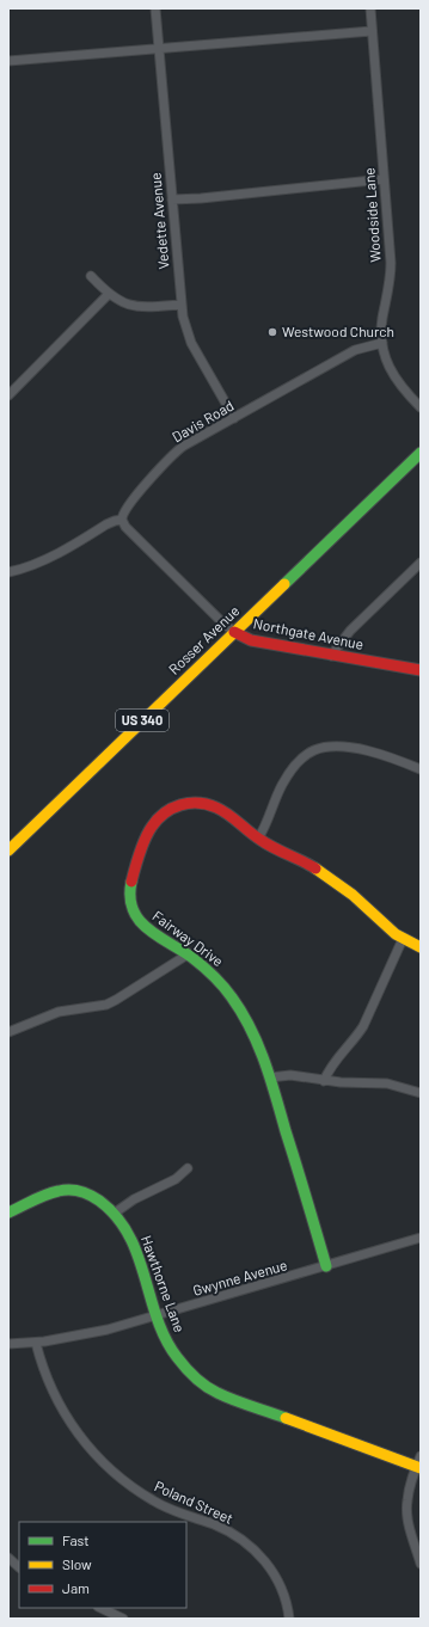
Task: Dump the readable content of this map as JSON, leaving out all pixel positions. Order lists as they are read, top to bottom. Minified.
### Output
{"streets":{"street":["Woodside Lane","Vedette Avenue","Davis Road","Northgate Avenue","Rosser Avenue","US 340","Fairway Drive","Gwynne Avenue","Hawthorne Lane","Poland Street"]},"crossings":[["Woodside Lane","Davis Road"],["Vedette Avenue","Davis Road"],["Davis Road","Northgate Avenue"],["Northgate Avenue","Rosser Avenue"],["Fairway Drive","Gwynne Avenue"],["Gwynne Avenue","Hawthorne Lane"],["Gwynne Avenue","Poland Street"]],"places":["Westwood Church"],"legend":["Fast","Slow","Jam"]}
